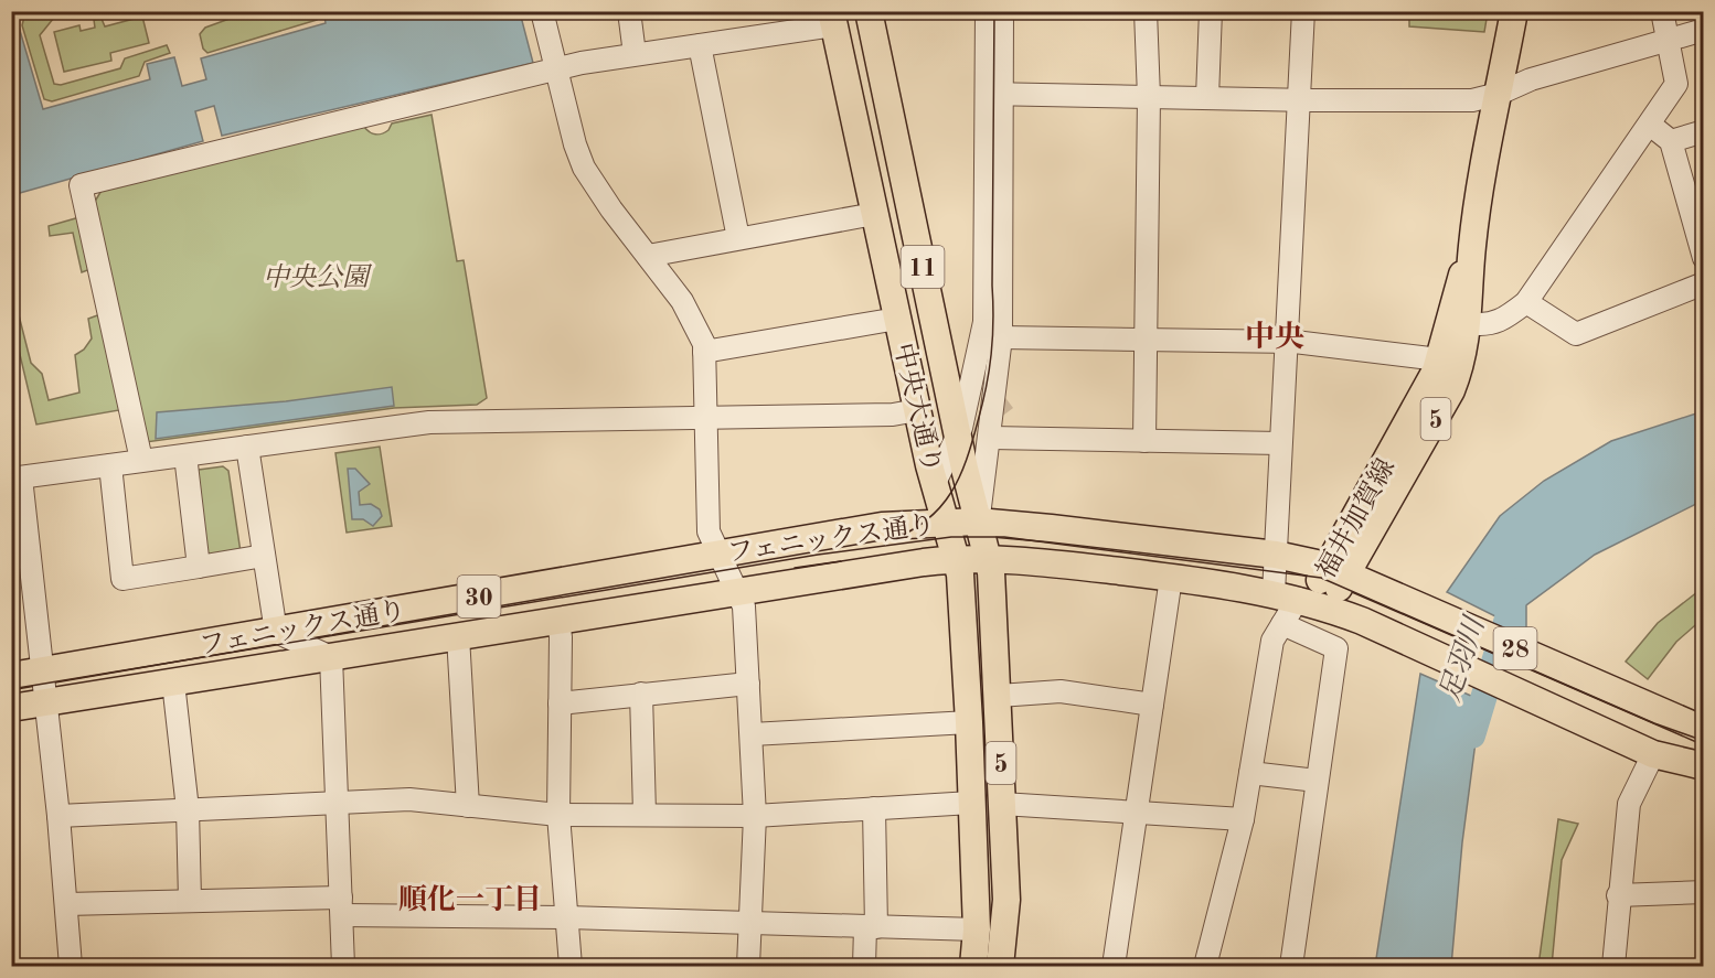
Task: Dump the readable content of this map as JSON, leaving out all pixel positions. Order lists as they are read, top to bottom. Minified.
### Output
{"streets":{"main road":["11","中央大通り","5","福井加賀線","フェニックス通り","30","28"]},"crossings":[["中央大通り","フェニックス通り"],["福井加賀線","フェニックス通り"]],"districts":["中央","順化一丁目"],"water":["足羽川"],"parks":["中央公園"]}
